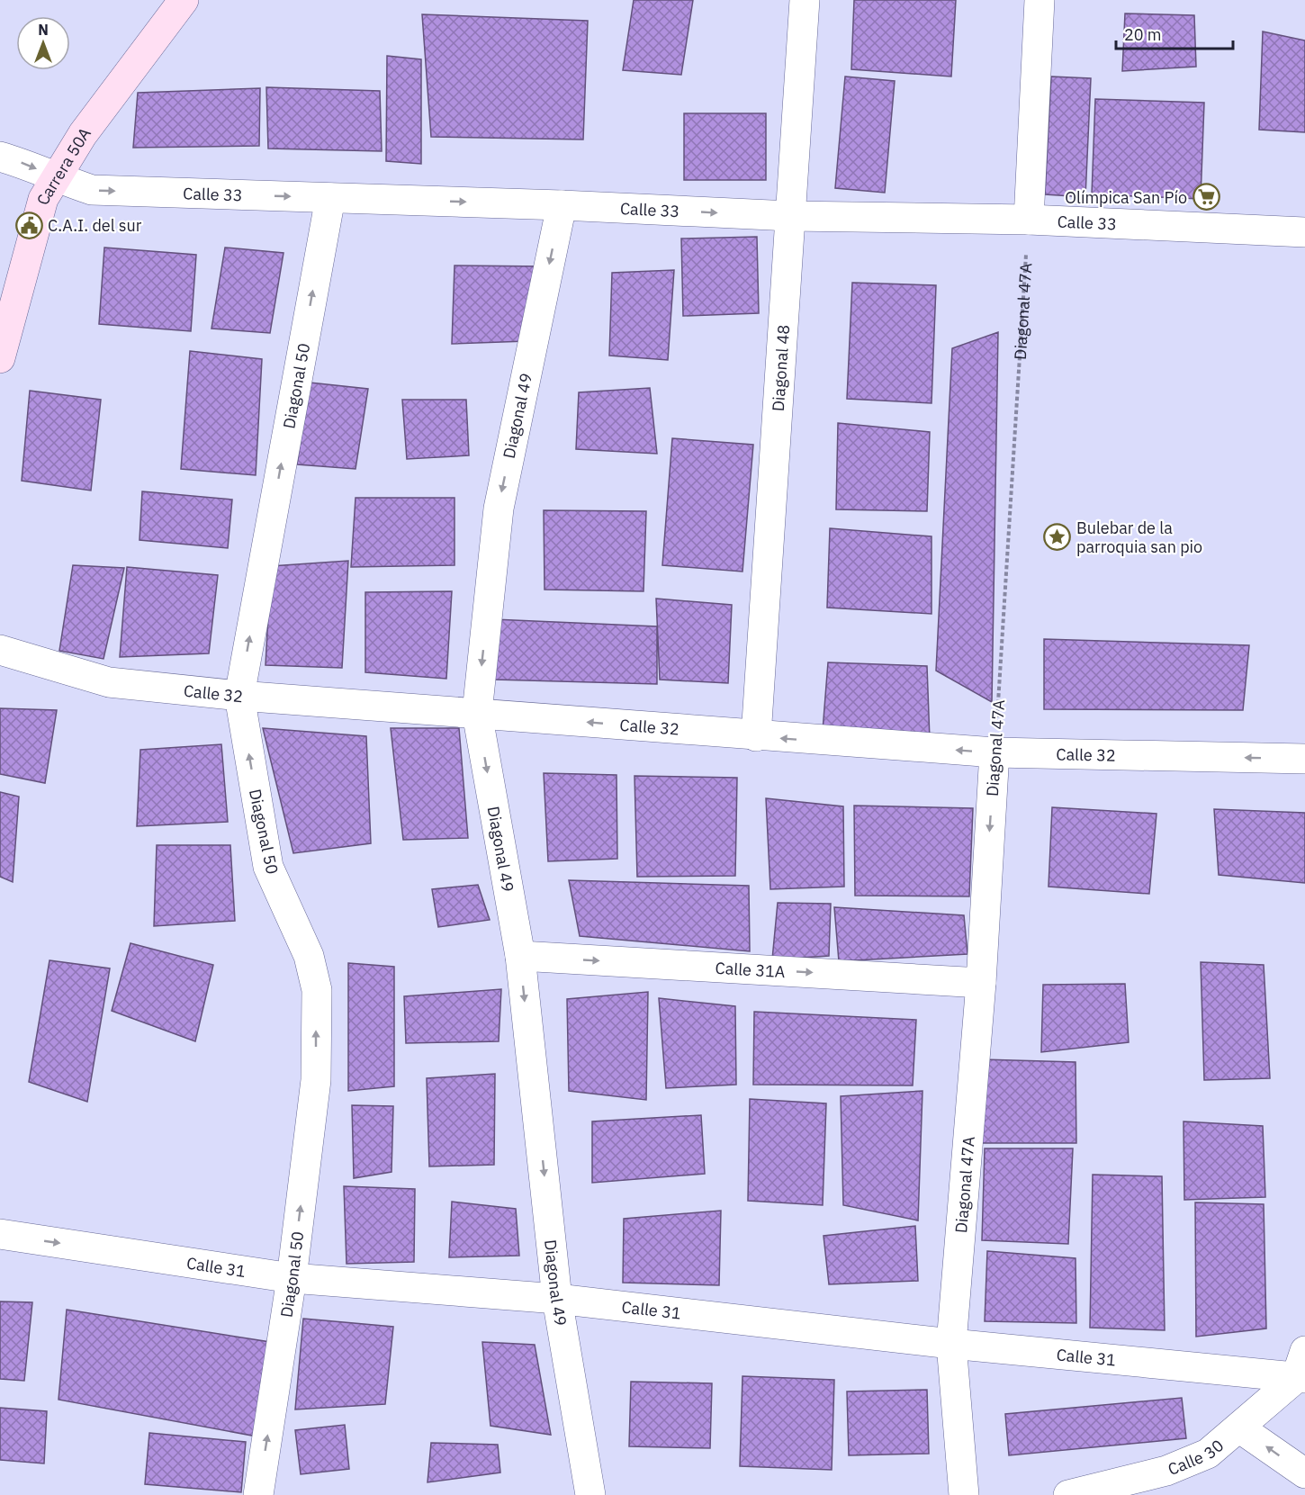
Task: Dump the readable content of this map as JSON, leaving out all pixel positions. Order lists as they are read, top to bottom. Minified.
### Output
{"streets":{"street":["Carrera 50A","Calle 33","Diagonal 47A","Diagonal 48","Diagonal 50","Diagonal 49","Calle 32","Calle 31A","Calle 31","Calle 30"]},"crossings":[["Carrera 50A","Calle 33"],["Calle 33","Diagonal 47A"],["Calle 33","Diagonal 48"],["Calle 33","Diagonal 50"],["Calle 33","Diagonal 49"],["Diagonal 47A","Calle 32"],["Diagonal 47A","Calle 31A"],["Diagonal 47A","Calle 31"],["Diagonal 48","Calle 32"],["Diagonal 50","Calle 32"],["Diagonal 50","Calle 31"],["Diagonal 49","Calle 32"],["Diagonal 49","Calle 31A"],["Diagonal 49","Calle 31"]],"one_way":["Calle 33","Diagonal 50","Diagonal 49","Calle 32","Calle 31A"],"places":{"supermarket":["Olímpica San Pío"],"public building":["C.A.I. del sur"],"place":["Bulebar de la parroquia san pio"]},"scale_bar":"20 m","north":"top"}
